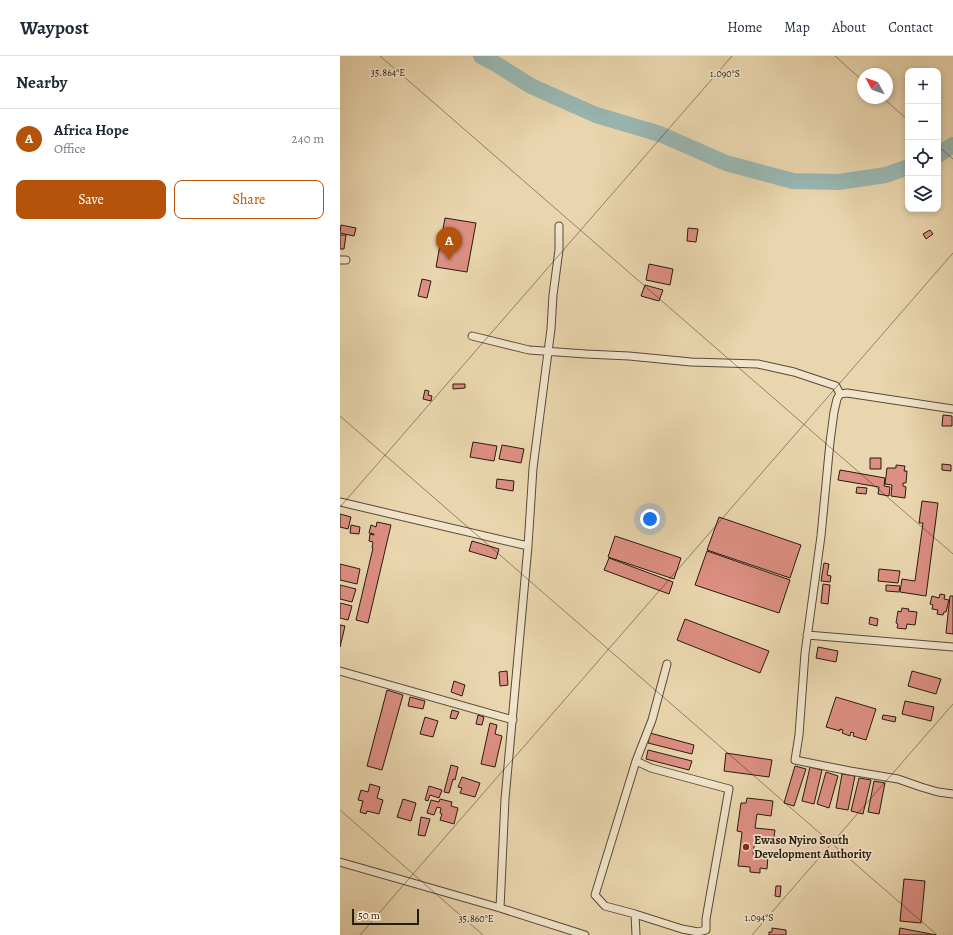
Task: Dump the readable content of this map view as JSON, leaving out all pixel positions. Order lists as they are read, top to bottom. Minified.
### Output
{"places":["Ewaso Nyiro South Development Authority"],"scale_bar":"50 m","north":"top left","page":{"header":"Waypost","nav":["Home","Map","About","Contact"],"heading":"Nearby","map_buttons":["+","−"],"list":[{"mark":"A","name":"Africa Hope","note":"Office","value":"240 m"}],"buttons":["Save","Share"],"pins":"A","scale":"50 m"},"coordinates":["35.864°E","1.090°S","1.094°S","35.860°E"]}
